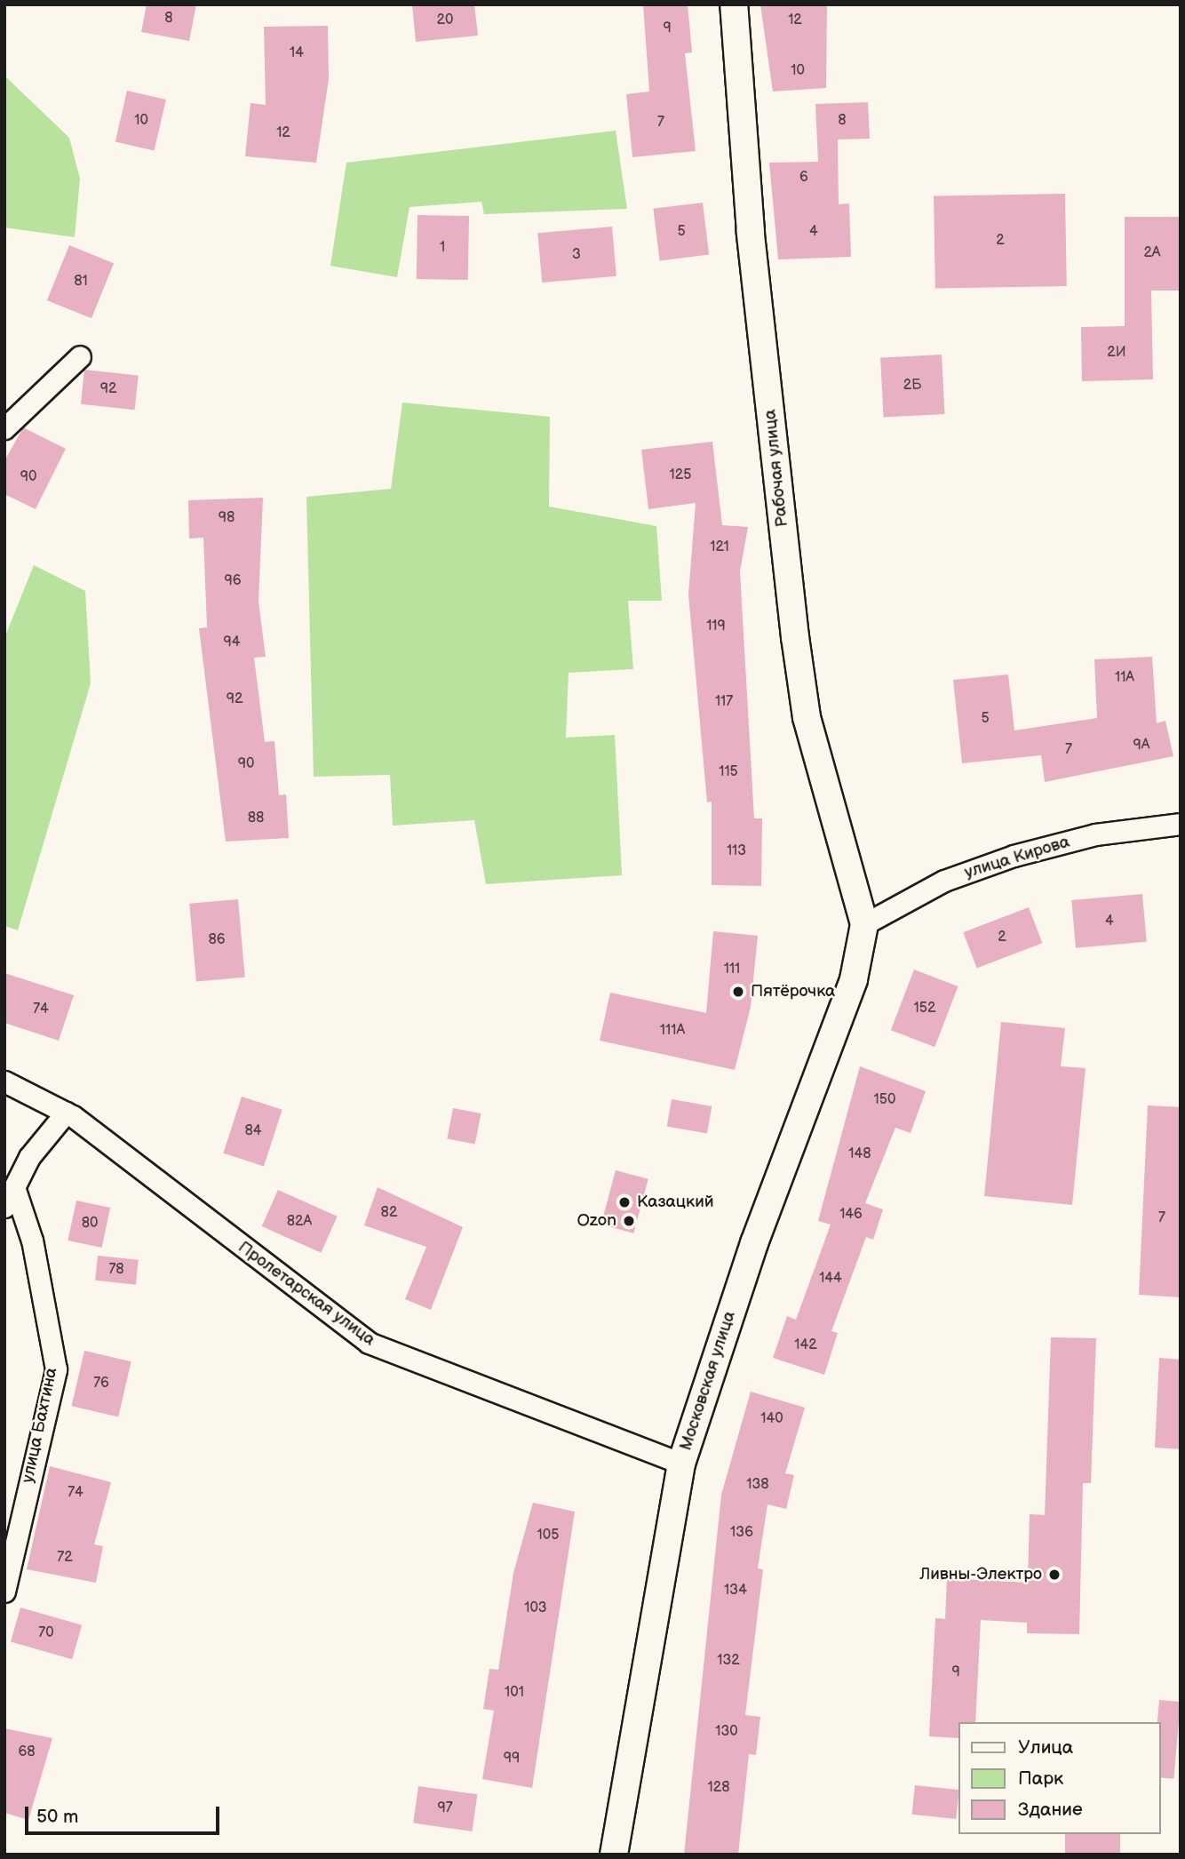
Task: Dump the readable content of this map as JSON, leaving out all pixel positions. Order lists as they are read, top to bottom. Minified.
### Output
{"streets":{"street":["Рабочая улица","улица Кирова","Пролетарская улица","Московская улица","улица Бахтина"]},"crossings":[["Рабочая улица","улица Кирова"],["Рабочая улица","Московская улица"],["улица Кирова","Московская улица"],["Пролетарская улица","Московская улица"]],"places":["Пятёрочка","Казацкий","Ozon","Ливны-Электро"],"house_numbers":["8","20","12","9","14","10","10","8","7","12","6","5","4","2","1","2А","3","81","2И","2Б","92","125","90","98","121","96","119","94","11А","92","117","5","9А","7","90","115","88","113","4","2","86","111","152","74","111А","150","84","148","82","146","7","82А","80","78","144","142","76","140","138","74","136","105","72","134","103","70","132","9","101","130","68","99","128","97"],"legend":["Улица","Парк","Здание"],"scale_bar":"50 m"}
